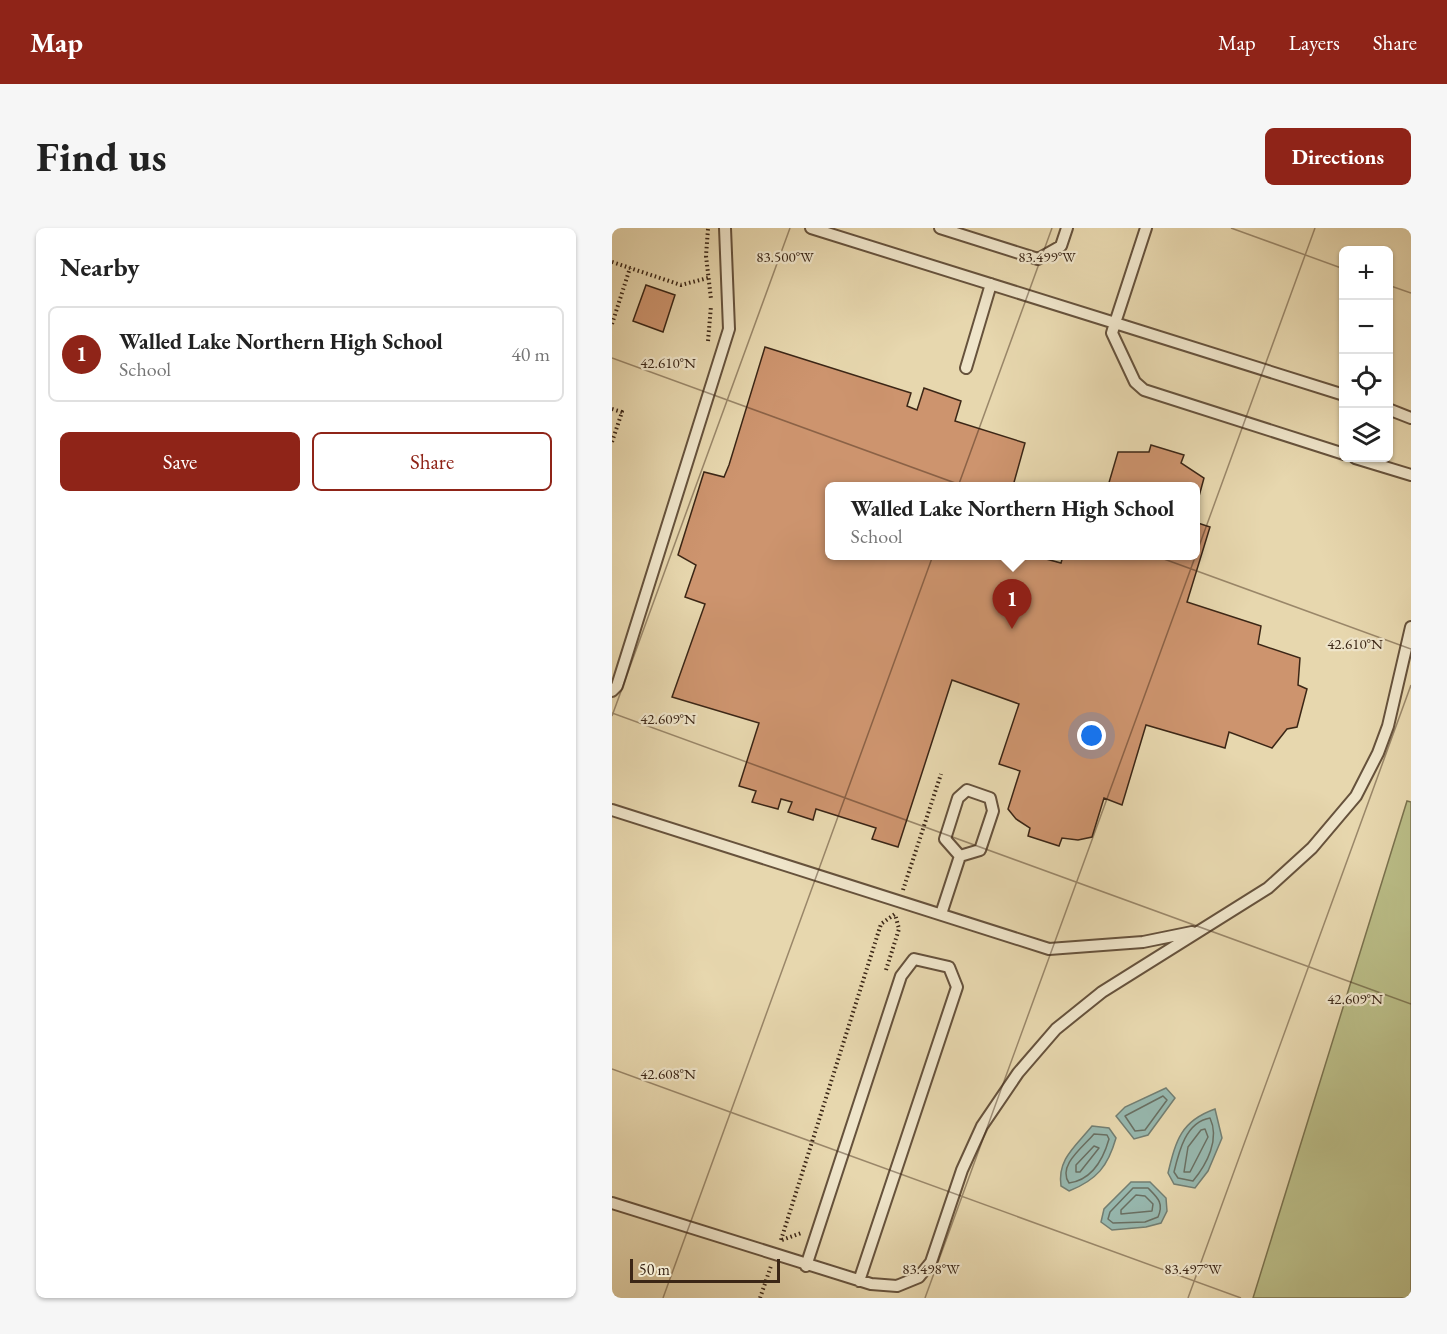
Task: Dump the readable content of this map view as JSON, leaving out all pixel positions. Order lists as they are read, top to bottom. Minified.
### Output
{"scale_bar":"50 m","page":{"header":"Map","nav":["Map","Layers","Share"],"buttons":["Directions",["Save","Share"]],"title":"Find us","heading":"Nearby","map_buttons":["+","−"],"list":[{"mark":"1","name":"Walled Lake Northern High School","note":"School","value":"40 m"}],"popup":["Walled Lake Northern High School","School"],"pins":"1","scale":"50 m"},"coordinates":["83.500°W","83.499°W","42.610°N","42.609°N","42.608°N","83.498°W","83.497°W"]}
